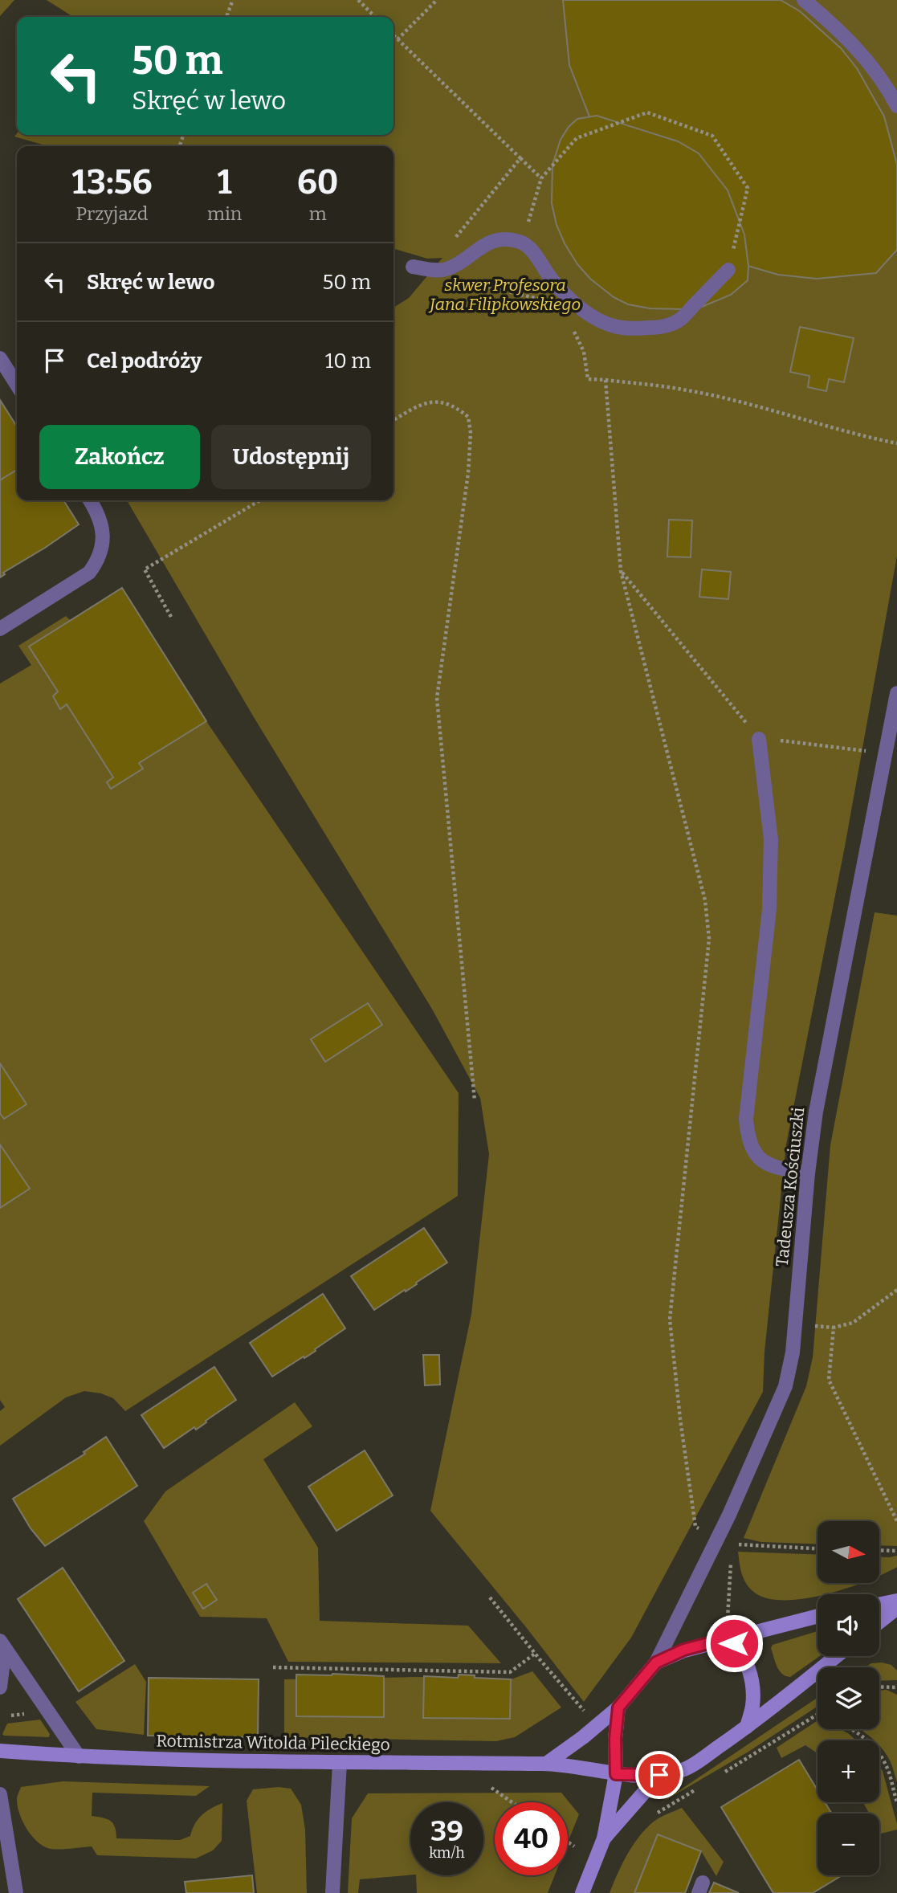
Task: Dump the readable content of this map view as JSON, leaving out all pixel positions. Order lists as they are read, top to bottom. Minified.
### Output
{"streets":{"street":["Tadeusza Kościuszki","Rotmistrza Witolda Pileckiego"]},"crossings":[["Tadeusza Kościuszki","Rotmistrza Witolda Pileckiego"]],"parks":["skwer Profesora Jana Filipkowskiego"],"north":"right","page":{"turn":["50 m","Skręć w lewo"],"eta":["13:56","Przyjazd","1","min","60","m"],"list":[{"name":"Skręć w lewo","value":"50 m"},{"name":"Cel podróży","value":"10 m"}],"buttons":["Zakończ","Udostępnij"],"map_buttons":["+","−"],"speed":"39 km/h","limit":"40"}}
